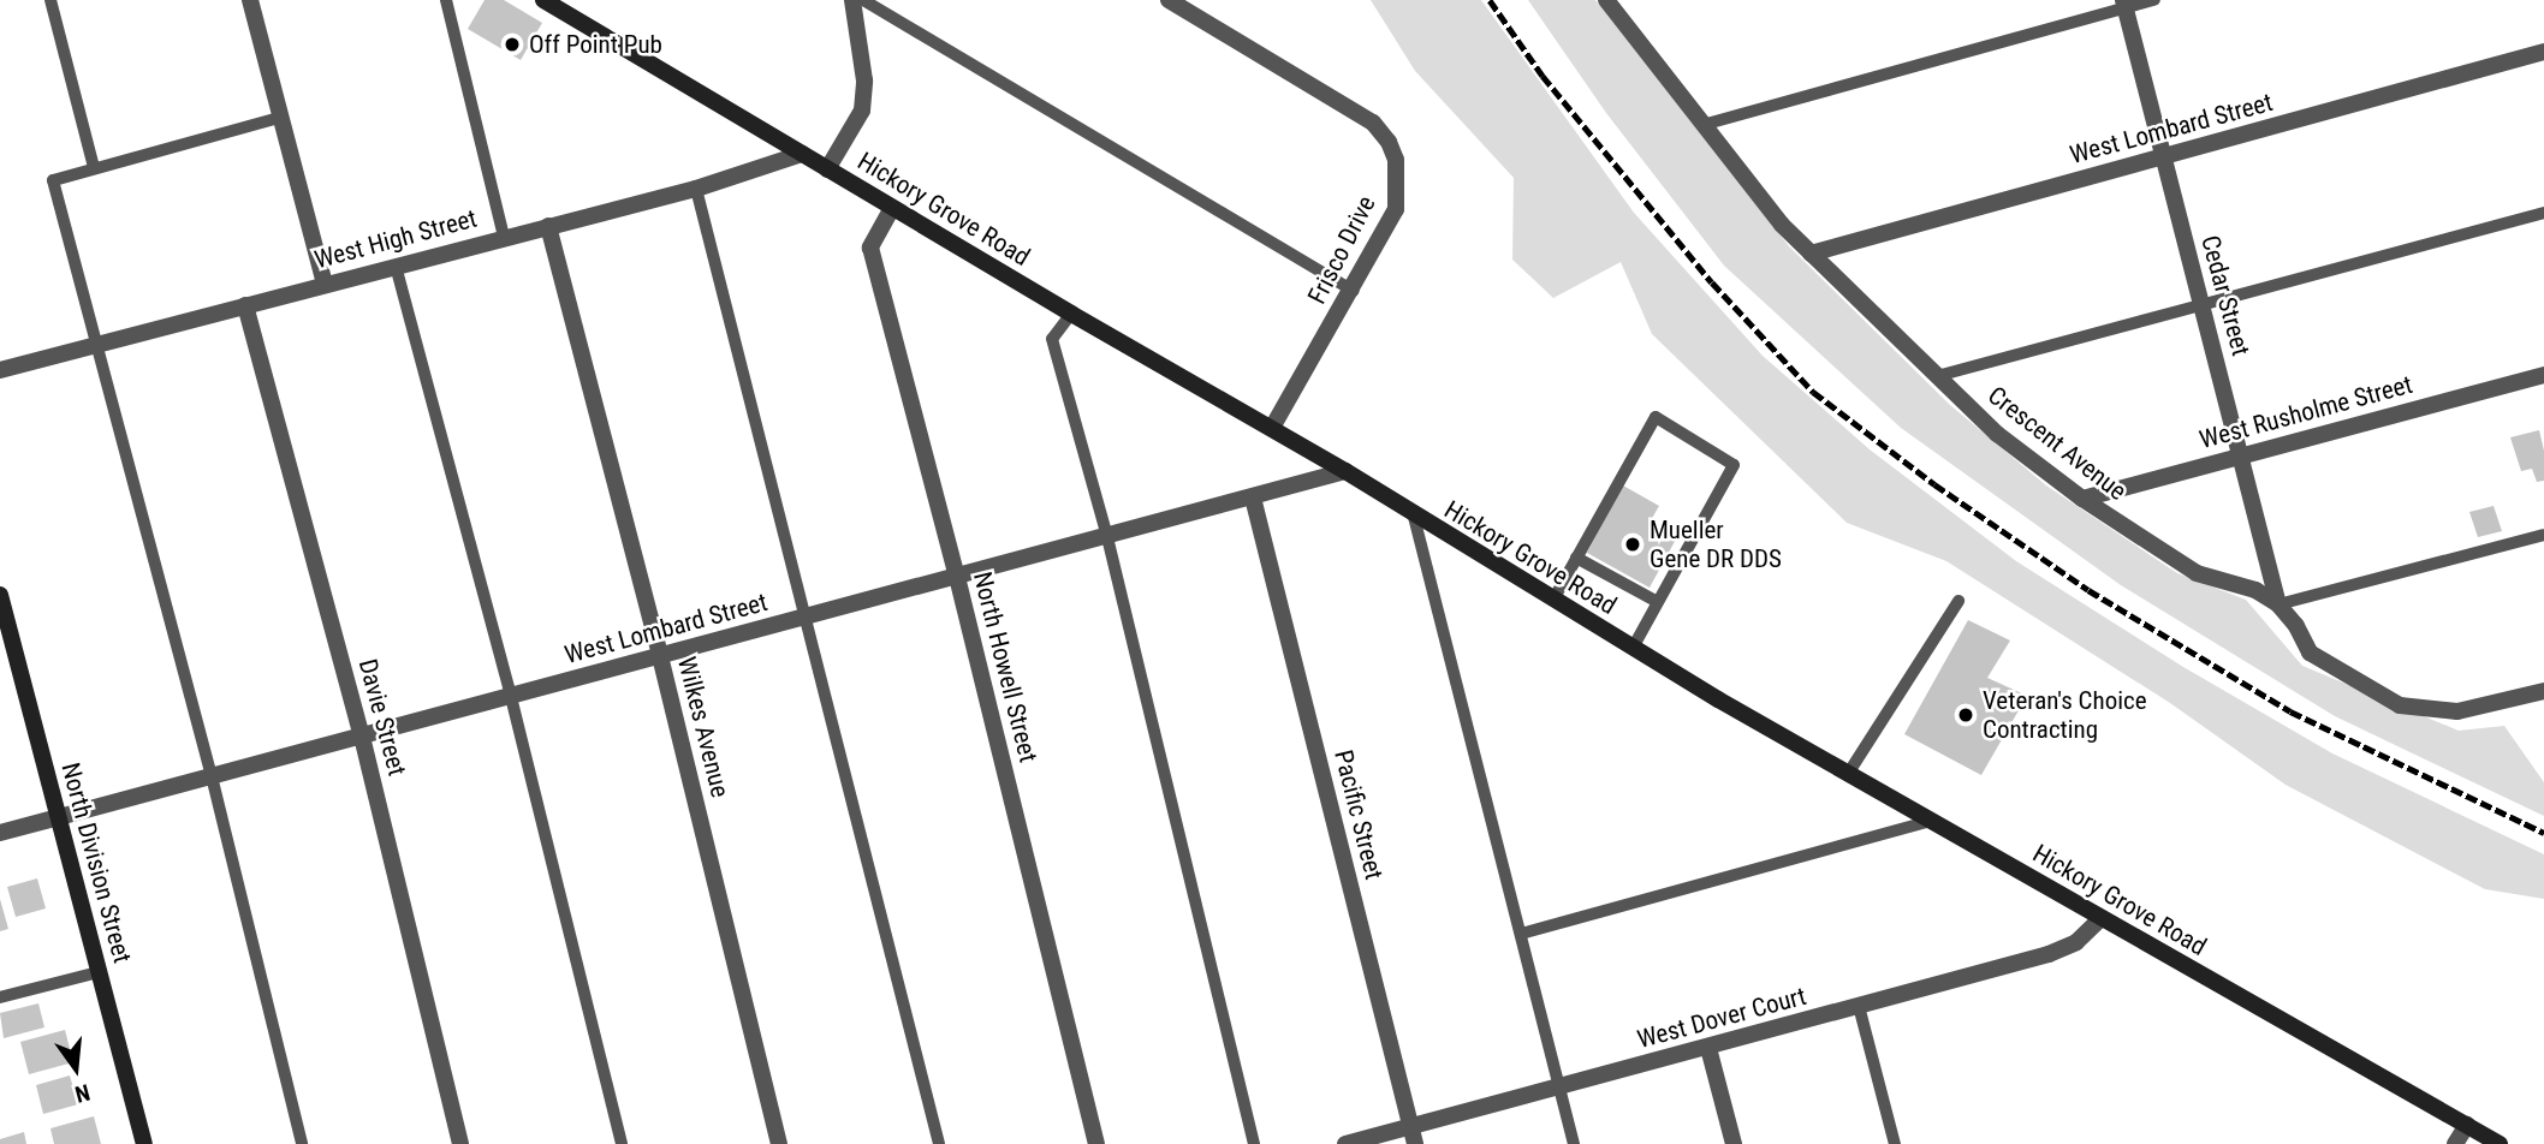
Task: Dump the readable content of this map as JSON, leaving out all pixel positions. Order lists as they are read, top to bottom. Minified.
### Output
{"streets":{"main road":["Hickory Grove Road","North Division Street"],"street":["West Lombard Street","West High Street","Frisco Drive","Cedar Street","West Rusholme Street","Crescent Avenue","North Howell Street","Davie Street","Wilkes Avenue","Pacific Street","West Dover Court"]},"crossings":[["West Lombard Street","Hickory Grove Road"],["West Lombard Street","Cedar Street"],["West Lombard Street","Crescent Avenue"],["West Lombard Street","North Howell Street"],["West Lombard Street","Davie Street"],["West Lombard Street","Wilkes Avenue"],["West Lombard Street","Pacific Street"],["West Lombard Street","North Division Street"],["Hickory Grove Road","West High Street"],["Hickory Grove Road","Frisco Drive"],["Hickory Grove Road","North Howell Street"],["Hickory Grove Road","West Dover Court"],["West High Street","Davie Street"],["West High Street","Wilkes Avenue"],["Cedar Street","West Rusholme Street"],["Cedar Street","Crescent Avenue"],["West Rusholme Street","Crescent Avenue"],["Pacific Street","West Dover Court"]],"places":["Off Point Pub","Mueller Gene DR DDS","Veteran's Choice Contracting"],"north":"bottom"}
